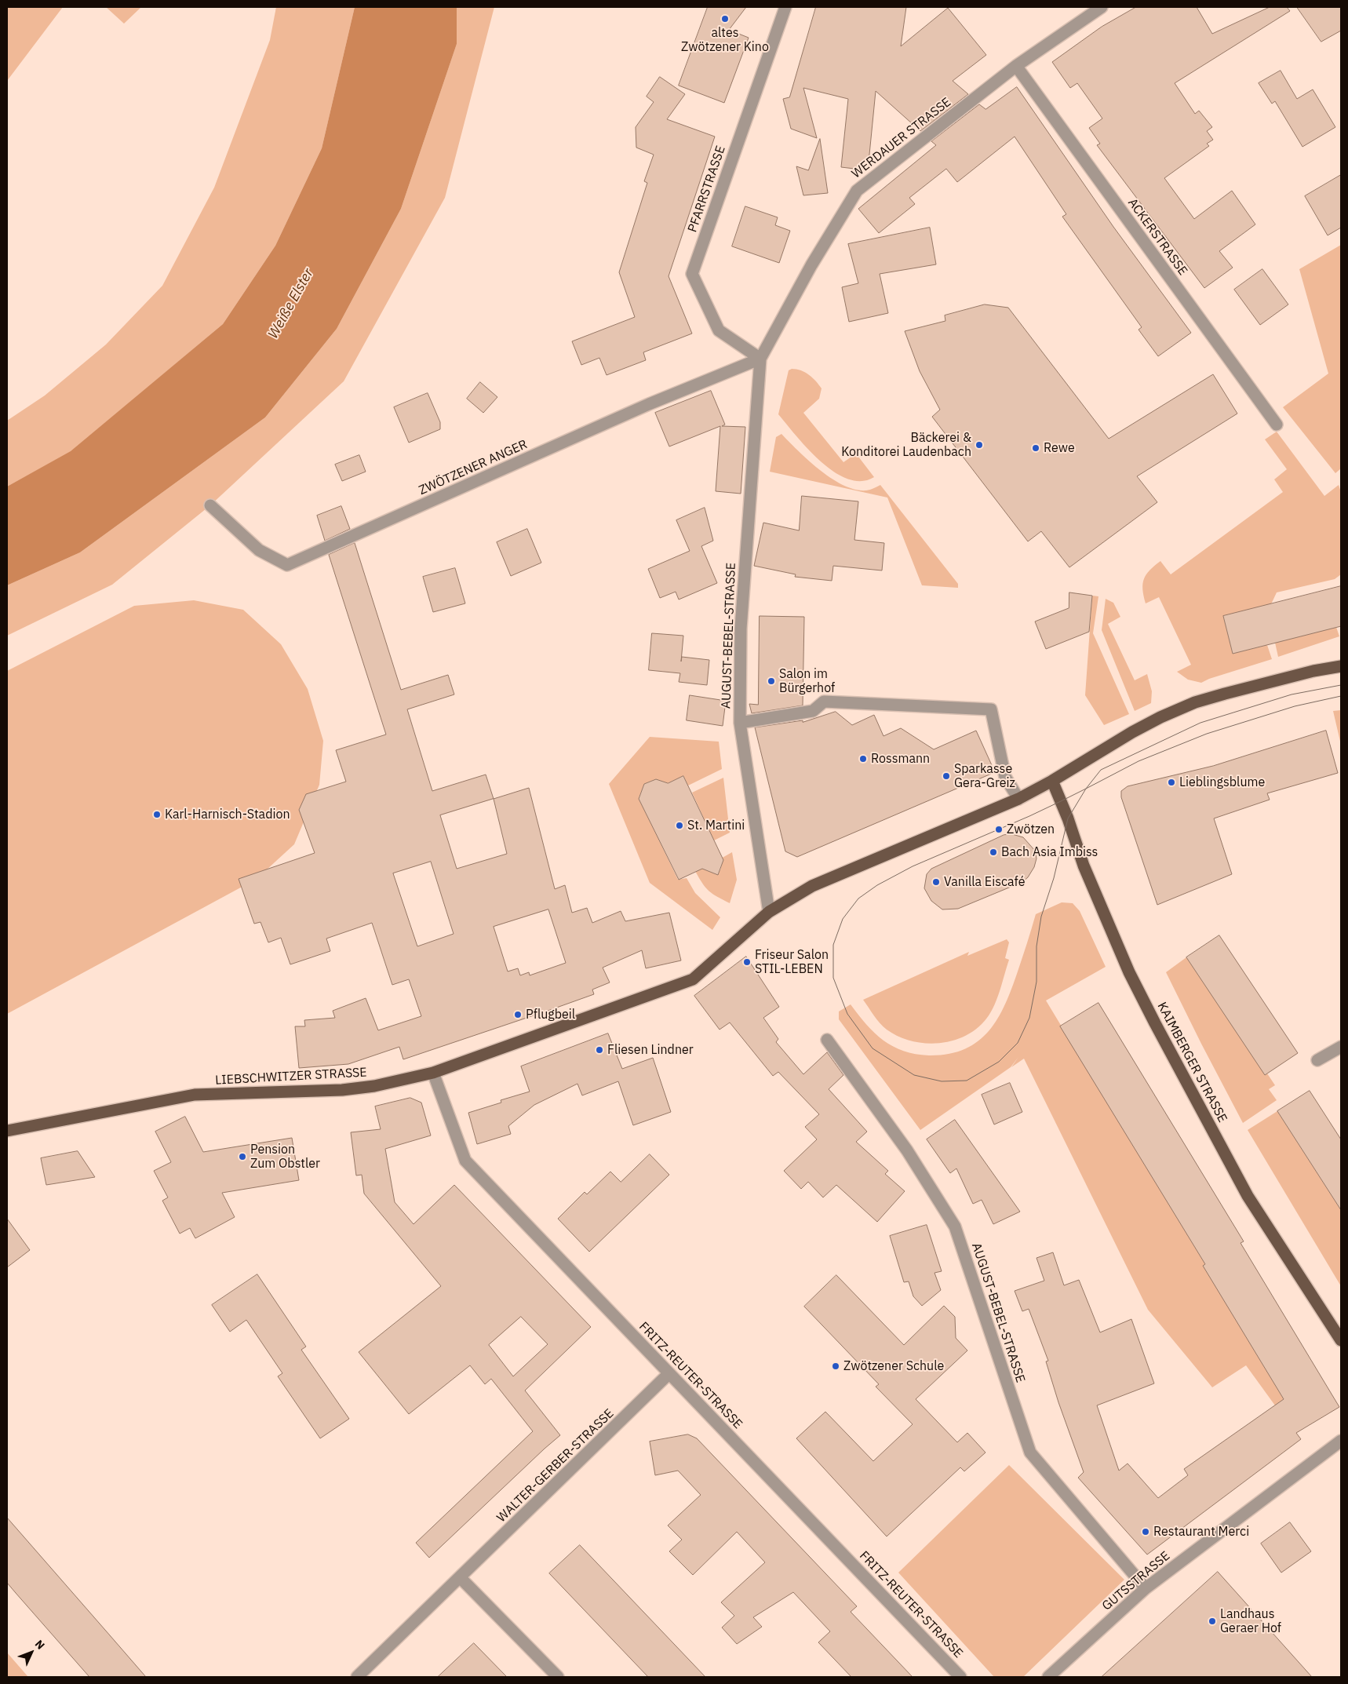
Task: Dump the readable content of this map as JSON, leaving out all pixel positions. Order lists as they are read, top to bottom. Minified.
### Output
{"streets":{"main road":["KAIMBERGER STRASSE","LIEBSCHWITZER STRASSE"],"street":["WERDAUER STRASSE","PFARRSTRASSE","ACKERSTRASSE","ZWÖTZENER ANGER","AUGUST-BEBEL-STRASSE","FRITZ-REUTER-STRASSE","WALTER-GERBER-STRASSE","GUTSSTRASSE"]},"crossings":[["WERDAUER STRASSE","PFARRSTRASSE"],["WERDAUER STRASSE","ACKERSTRASSE"],["WERDAUER STRASSE","ZWÖTZENER ANGER"],["WERDAUER STRASSE","AUGUST-BEBEL-STRASSE"],["PFARRSTRASSE","ZWÖTZENER ANGER"],["PFARRSTRASSE","AUGUST-BEBEL-STRASSE"],["ZWÖTZENER ANGER","AUGUST-BEBEL-STRASSE"],["AUGUST-BEBEL-STRASSE","LIEBSCHWITZER STRASSE"],["AUGUST-BEBEL-STRASSE","GUTSSTRASSE"],["KAIMBERGER STRASSE","LIEBSCHWITZER STRASSE"],["LIEBSCHWITZER STRASSE","FRITZ-REUTER-STRASSE"],["FRITZ-REUTER-STRASSE","WALTER-GERBER-STRASSE"]],"water":["Weiße Elster"],"places":["altes Zwötzener Kino","Bäckerei & Konditorei Laudenbach","Rewe","Salon im Bürgerhof","Rossmann","Sparkasse Gera-Greiz","Lieblingsblume","Karl-Harnisch-Stadion","St. Martini","Zwötzen","Bach Asia Imbiss","Vanilla Eiscafé","Friseur Salon STIL-LEBEN","Pflugbeil","Fliesen Lindner","Pension Zum Obstler","Zwötzener Schule","Restaurant Merci","Landhaus Geraer Hof"],"north":"top right"}
